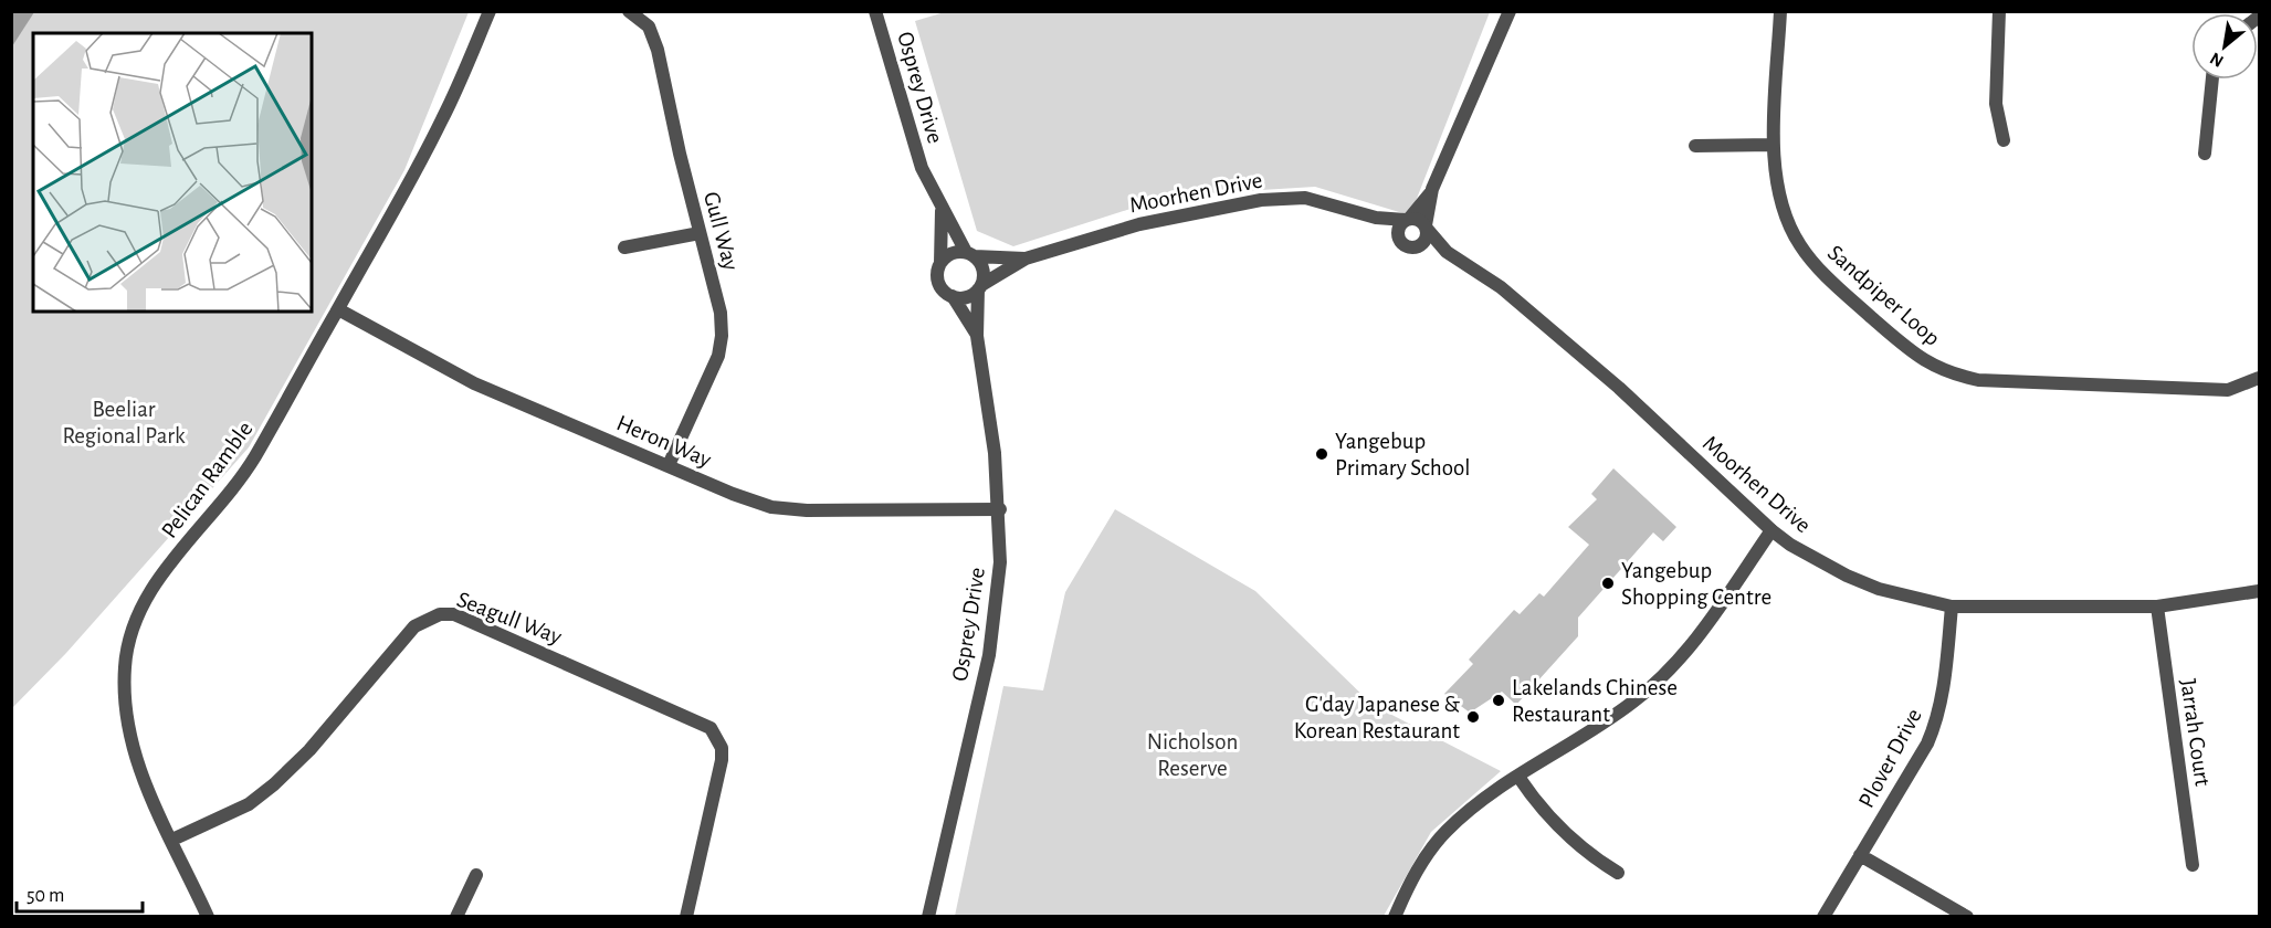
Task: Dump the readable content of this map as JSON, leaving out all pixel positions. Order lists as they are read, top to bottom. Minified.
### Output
{"streets":{"street":["Osprey Drive","Moorhen Drive","Gull Way","Sandpiper Loop","Heron Way","Pelican Ramble","Seagull Way","Jarrah Court","Plover Drive"]},"crossings":[["Osprey Drive","Moorhen Drive"],["Osprey Drive","Heron Way"],["Moorhen Drive","Jarrah Court"],["Moorhen Drive","Plover Drive"],["Gull Way","Heron Way"],["Heron Way","Pelican Ramble"],["Pelican Ramble","Seagull Way"]],"parks":["Beeliar Regional Park","Nicholson Reserve"],"places":["Yangebup Primary School","Yangebup Shopping Centre","Lakelands Chinese Restaurant","G'day Japanese & Korean Restaurant"],"scale_bar":"50 m","north":"bottom left"}
